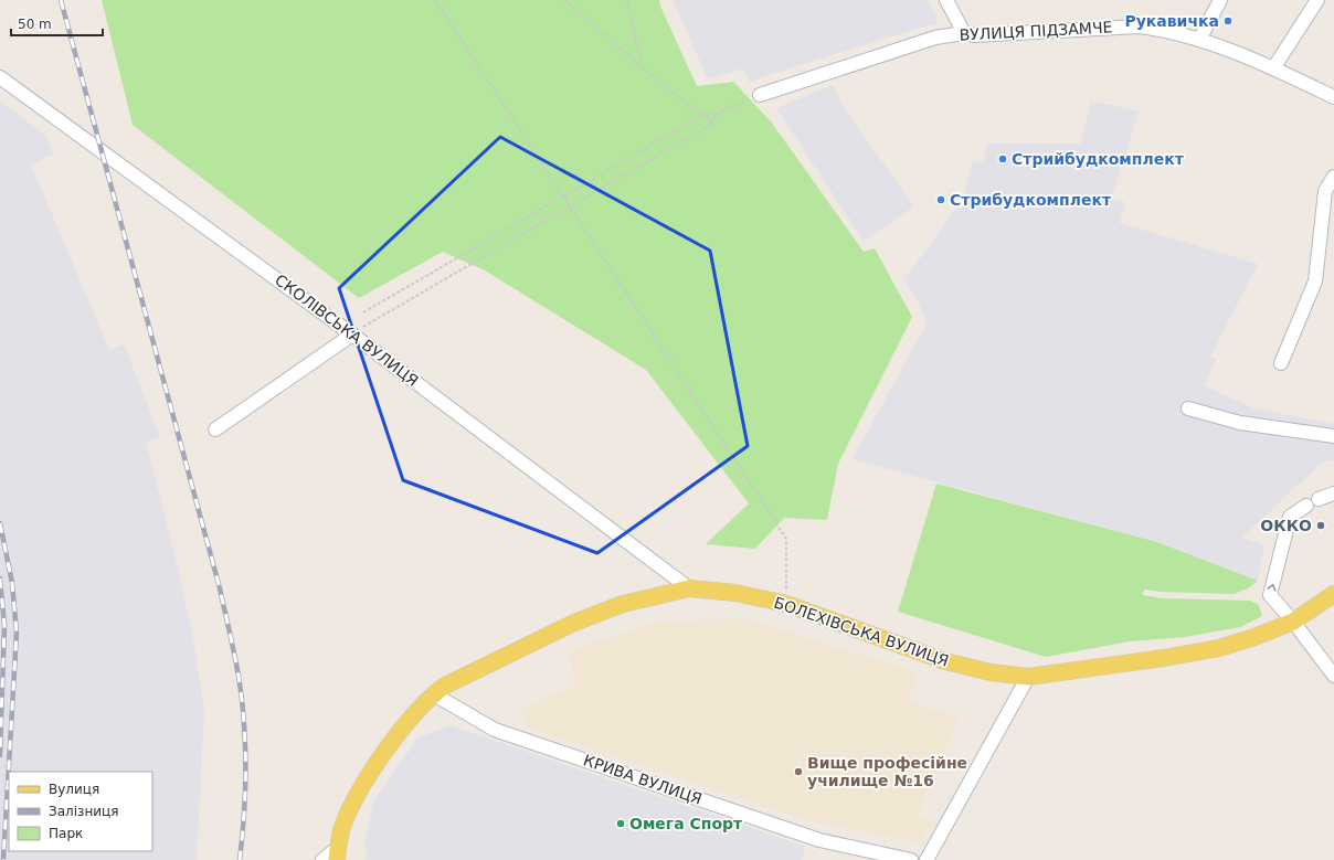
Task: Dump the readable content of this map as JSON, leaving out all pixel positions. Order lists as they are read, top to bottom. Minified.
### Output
{"streets":{"main road":["БОЛЕХІВСЬКА ВУЛИЦЯ"],"street":["ВУЛИЦЯ ПІДЗАМЧЕ","СКОЛІВСЬКА ВУЛИЦЯ","КРИВА ВУЛИЦЯ"]},"crossings":[["СКОЛІВСЬКА ВУЛИЦЯ","БОЛЕХІВСЬКА ВУЛИЦЯ"],["БОЛЕХІВСЬКА ВУЛИЦЯ","КРИВА ВУЛИЦЯ"]],"places":["Рукавичка","Стрийбудкомплект","Стрибудкомплект","ОККО","Вище професійне училище №16","Омега Спорт"],"legend":["Вулиця","Залізниця","Парк"],"scale_bar":"50 m"}
